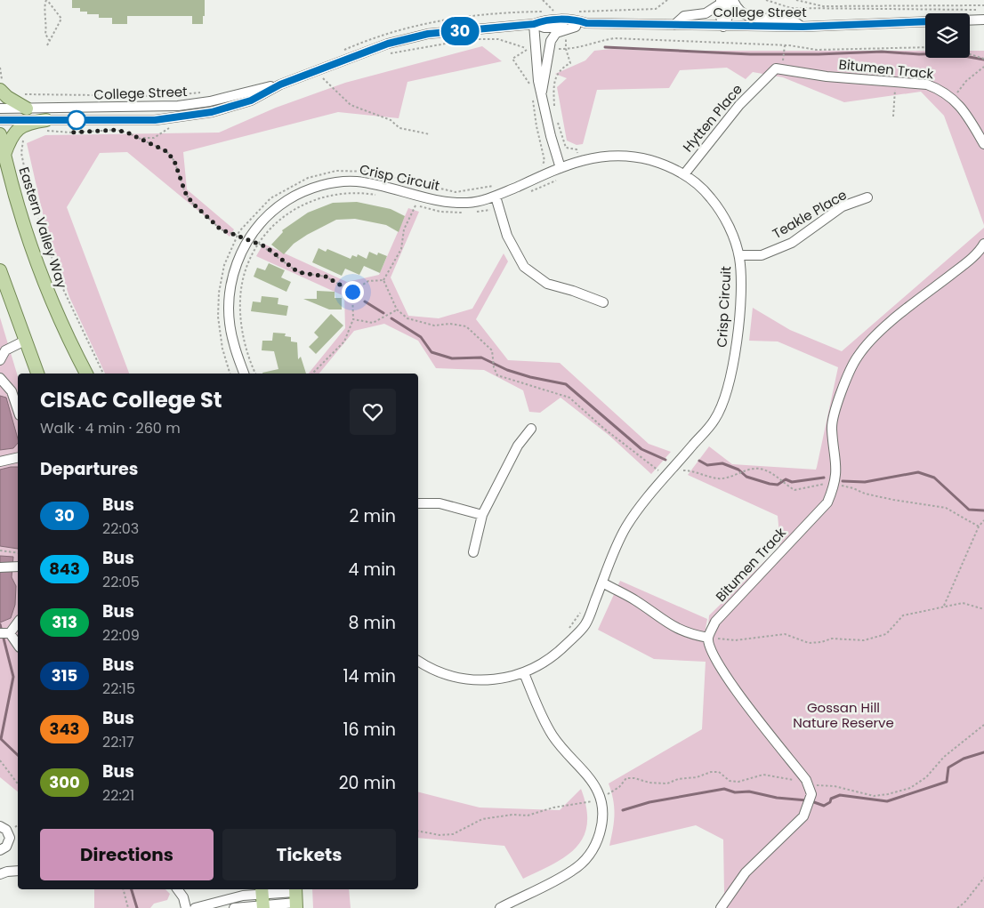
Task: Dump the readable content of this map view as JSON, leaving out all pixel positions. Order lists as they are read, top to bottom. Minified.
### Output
{"streets":{"main road":["Eastern Valley Way"],"street":["College Street","Bitumen Track","Hytten Place","Crisp Circuit","Teakle Place"]},"crossings":[["Bitumen Track","Hytten Place"],["Hytten Place","Crisp Circuit"],["Crisp Circuit","Teakle Place"]],"parks":["Gossan Hill Nature Reserve"],"lines":["bus line 30"],"page":{"on_map":"30","heading":[["CISAC College St","Walk · 4 min · 260 m"],"Departures"],"list":[{"mark":"30","name":"Bus","note":"22:03","value":"2 min"},{"mark":"843","name":"Bus","note":"22:05","value":"4 min"},{"mark":"313","name":"Bus","note":"22:09","value":"8 min"},{"mark":"315","name":"Bus","note":"22:15","value":"14 min"},{"mark":"343","name":"Bus","note":"22:17","value":"16 min"},{"mark":"300","name":"Bus","note":"22:21","value":"20 min"}],"buttons":["Directions","Tickets"]}}
